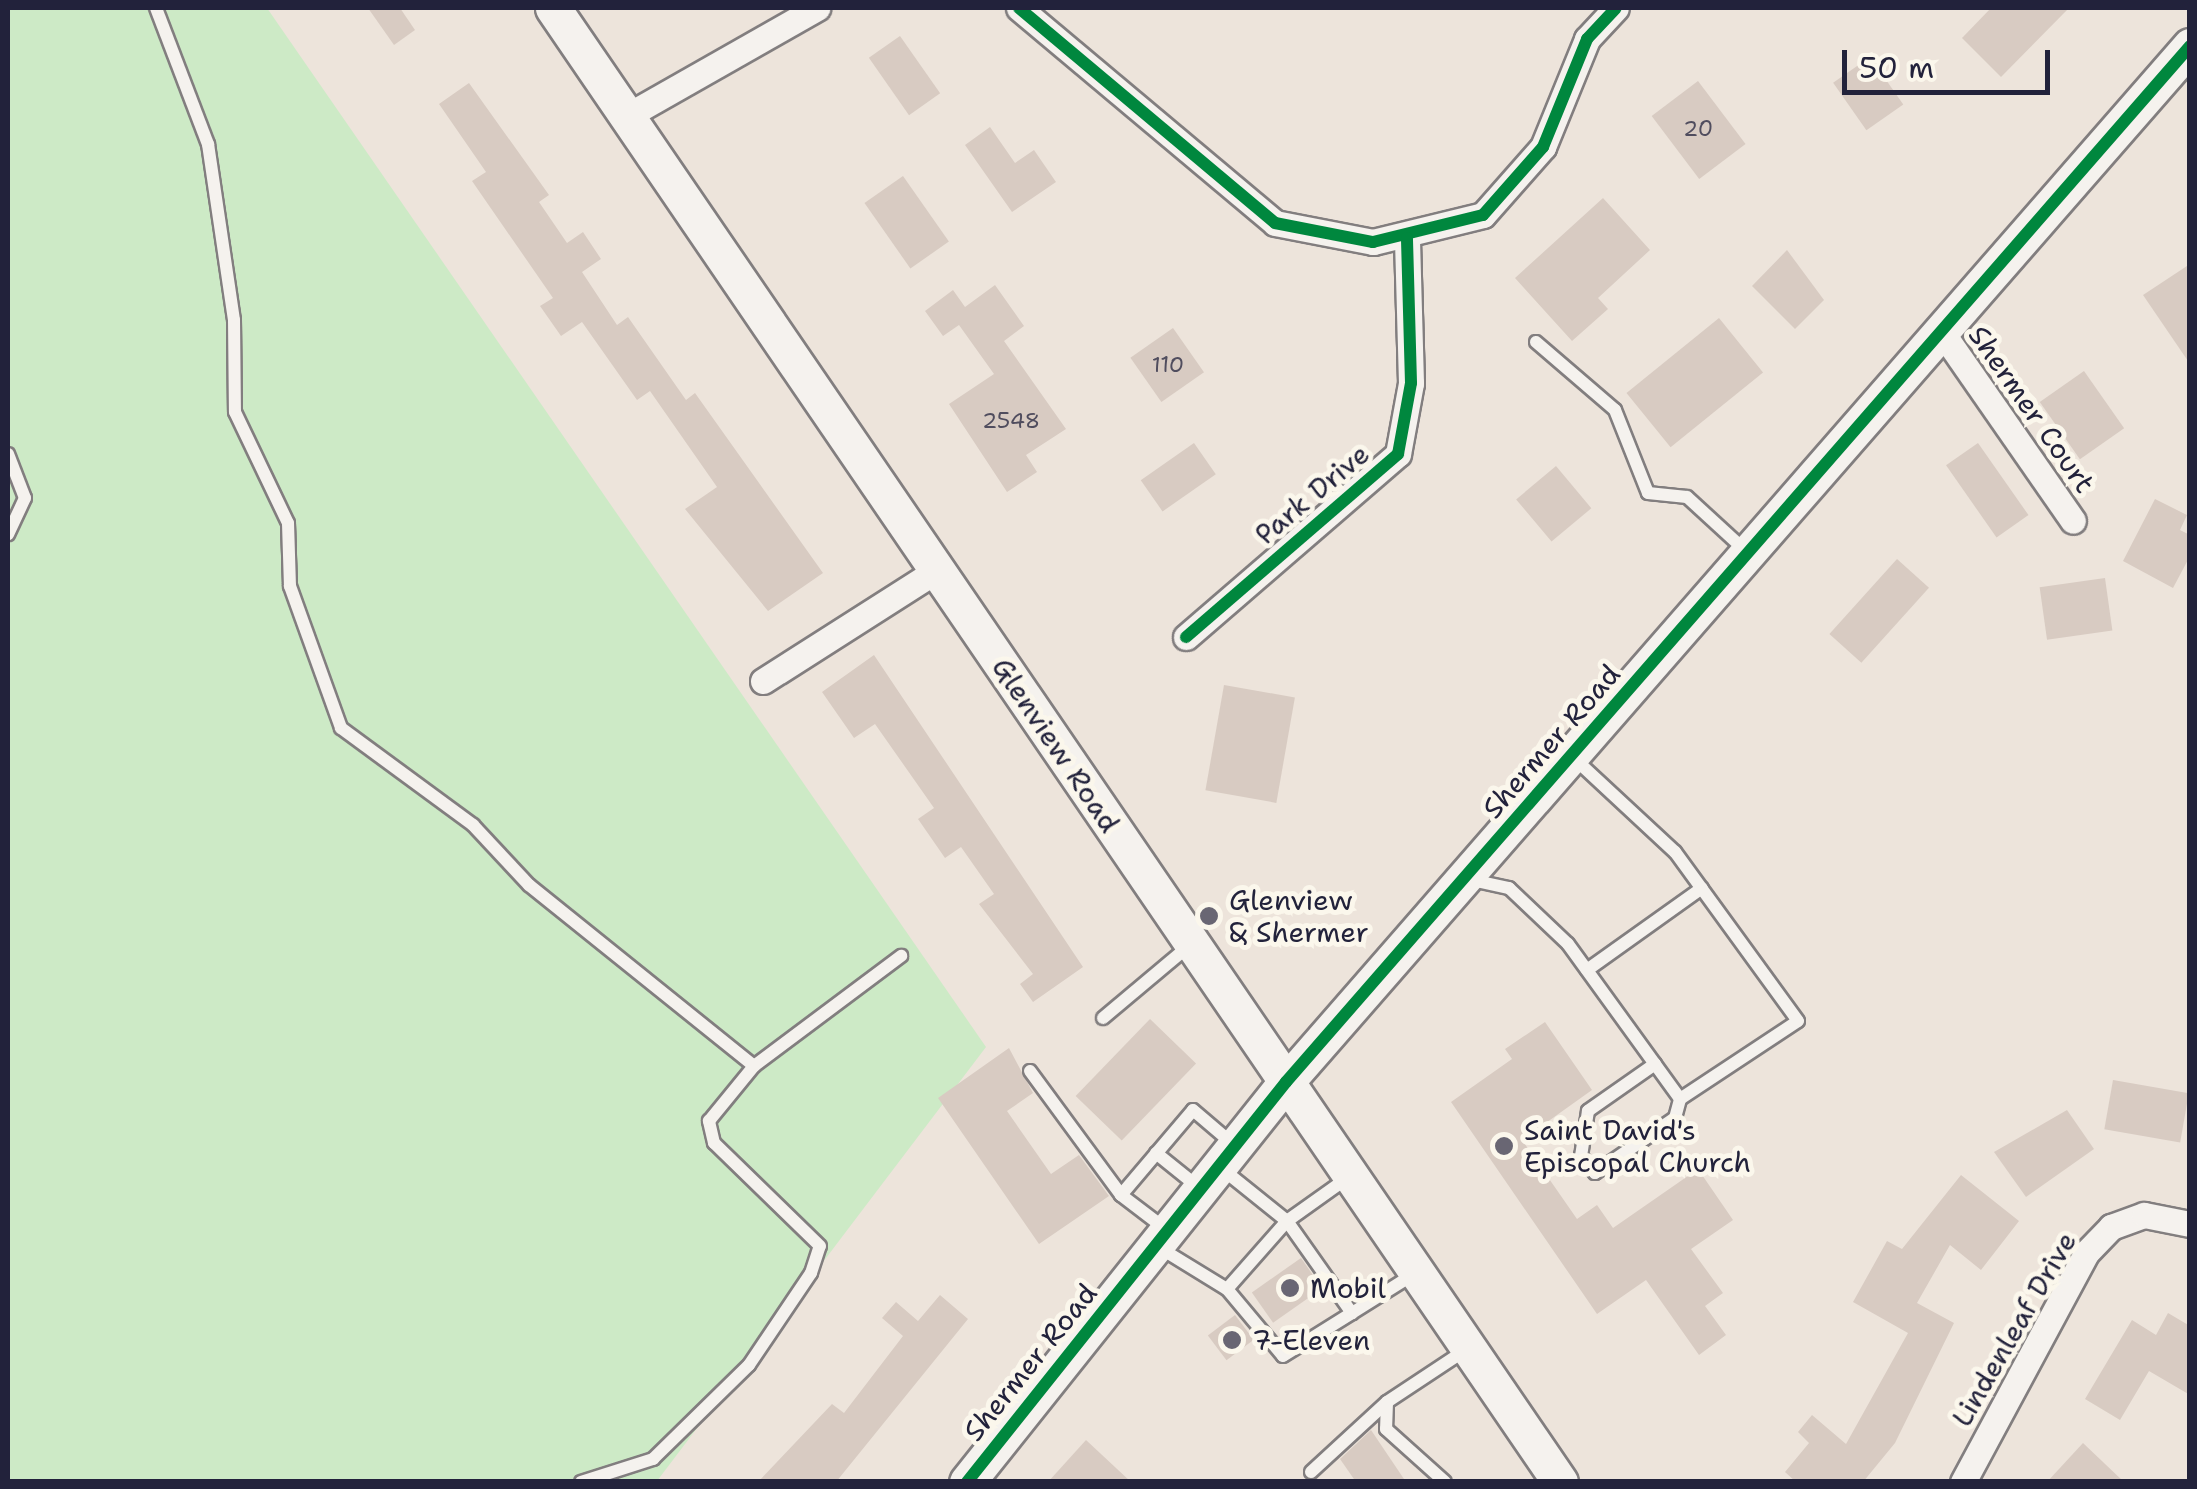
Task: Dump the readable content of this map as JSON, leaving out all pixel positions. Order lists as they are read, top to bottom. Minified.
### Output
{"streets":{"main road":["Shermer Road","Glenview Road"],"street":["Shermer Court","Park Drive","Lindenleaf Drive"]},"crossings":[["Shermer Court","Shermer Road"],["Shermer Road","Glenview Road"]],"places":["Glenview & Shermer","Saint David's Episcopal Church","Mobil","7-Eleven"],"house_numbers":["20","110","2548"],"scale_bar":"50 m"}
